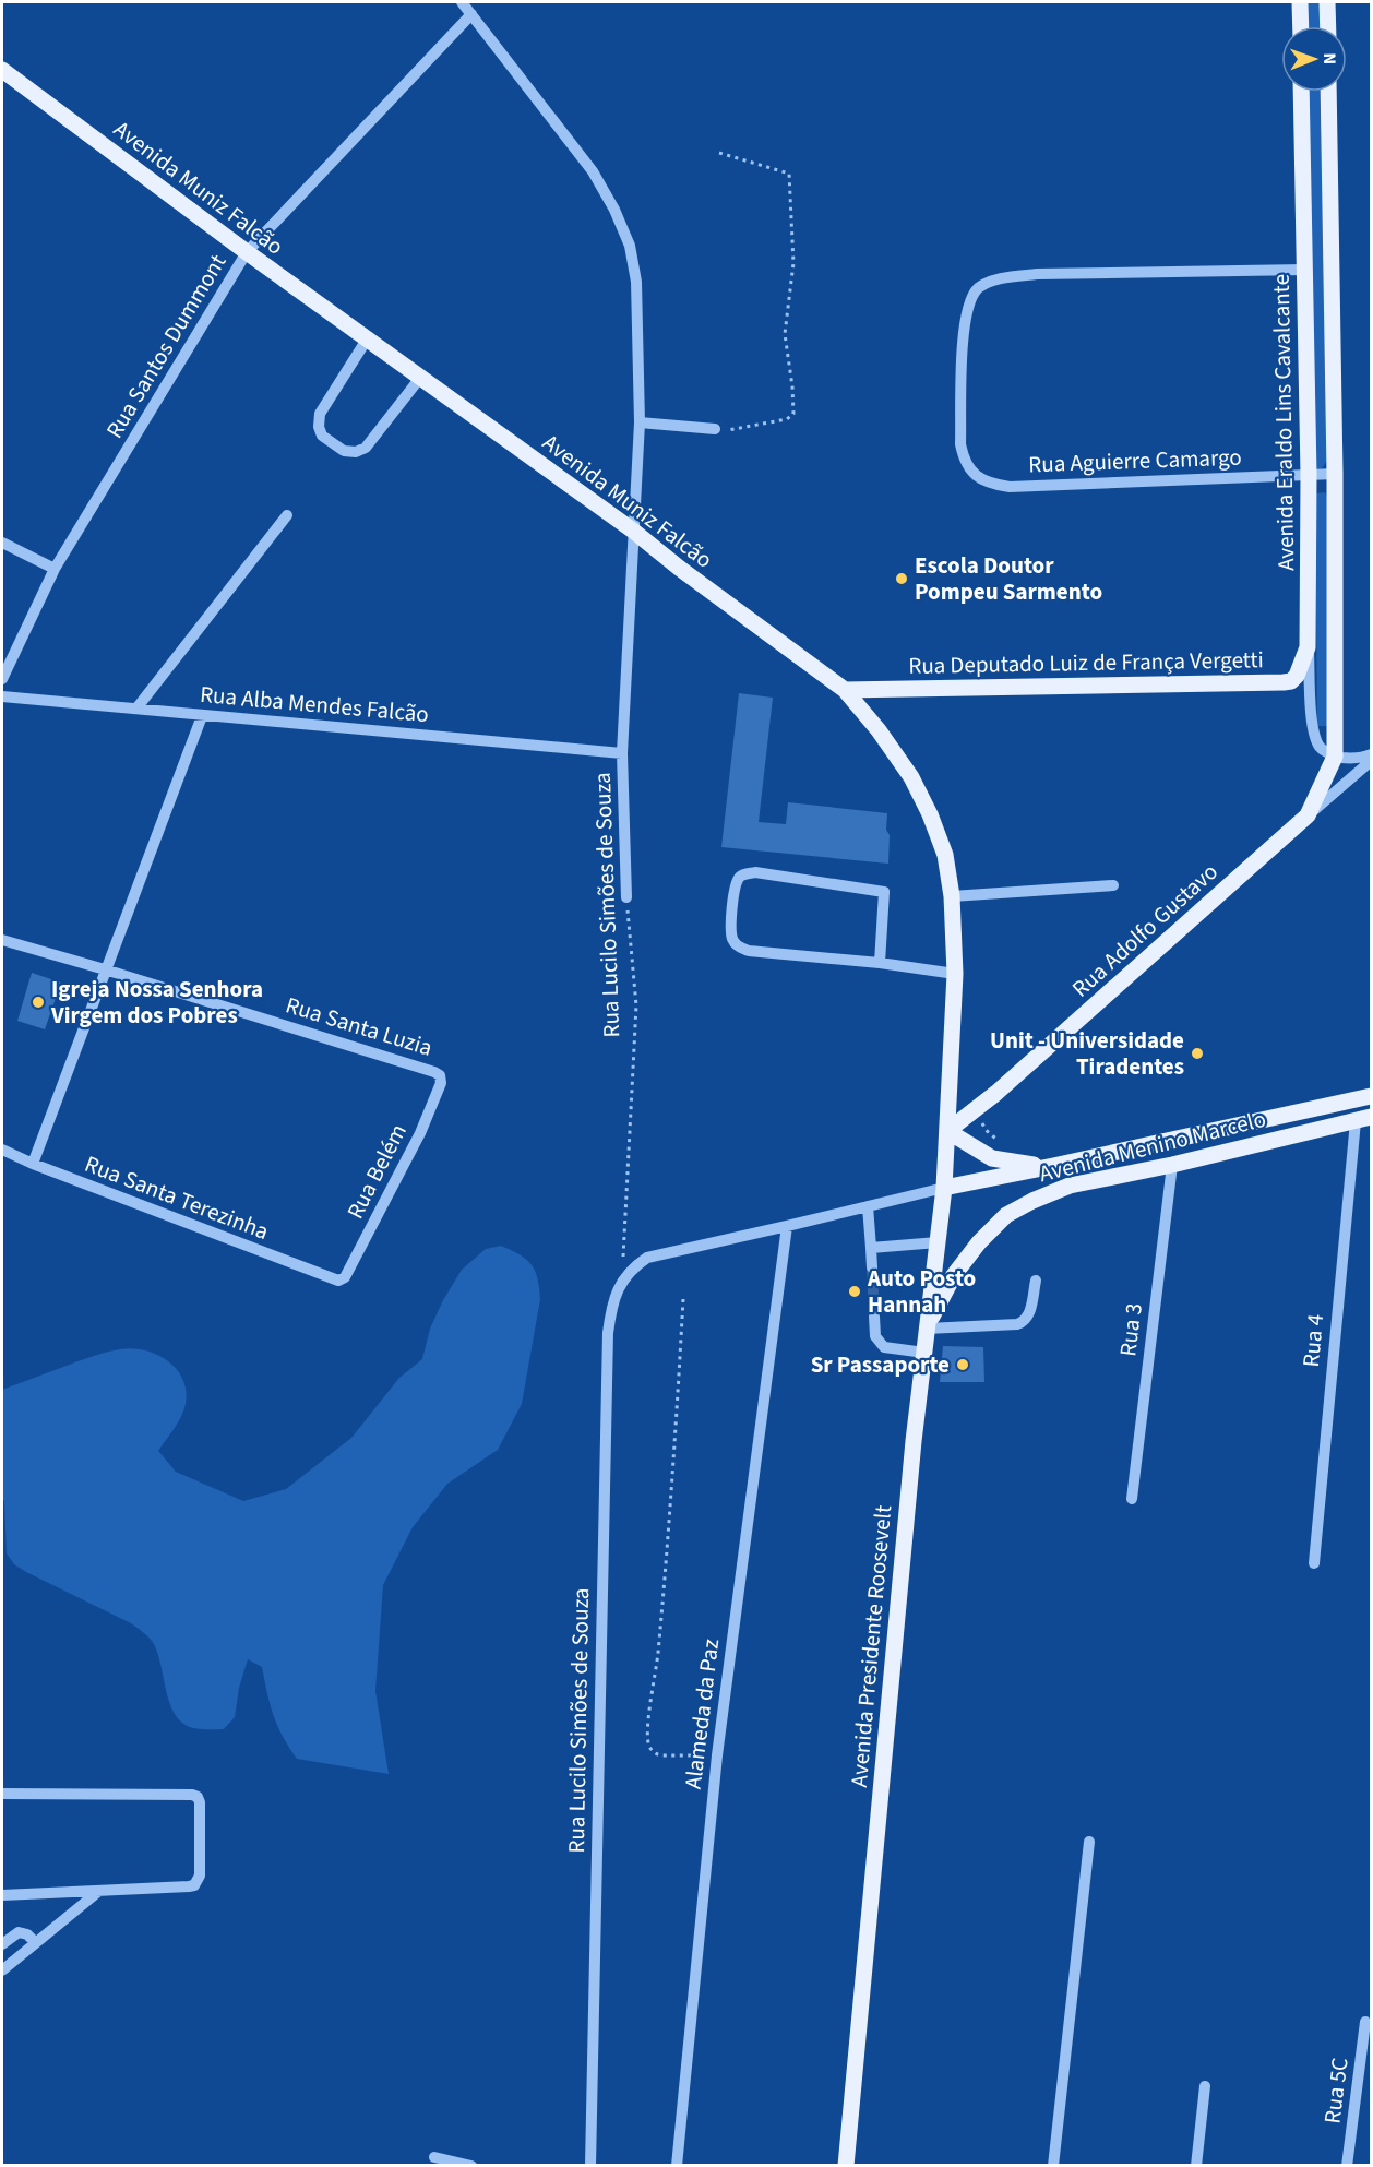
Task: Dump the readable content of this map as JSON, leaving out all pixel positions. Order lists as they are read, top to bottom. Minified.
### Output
{"streets":{"main road":["Avenida Muniz Falcão","Avenida Eraldo Lins Cavalcante","Rua Deputado Luiz de França Vergetti","Rua Adolfo Gustavo","Avenida Menino Marcelo","Avenida Presidente Roosevelt"],"street":["Rua Santos Dummont","Rua Aguierre Camargo","Rua Alba Mendes Falcão","Rua Lucilo Simões de Souza","Rua Santa Luzia","Rua Belém","Rua Santa Terezinha","Rua 3","Rua 4","Alameda da Paz","Rua 5C"]},"crossings":[["Avenida Muniz Falcão","Rua Santos Dummont"],["Avenida Muniz Falcão","Rua Deputado Luiz de França Vergetti"],["Avenida Muniz Falcão","Rua Lucilo Simões de Souza"],["Avenida Muniz Falcão","Rua Adolfo Gustavo"],["Avenida Muniz Falcão","Avenida Presidente Roosevelt"],["Rua Santos Dummont","Rua Lucilo Simões de Souza"],["Avenida Eraldo Lins Cavalcante","Rua Aguierre Camargo"],["Avenida Eraldo Lins Cavalcante","Rua Deputado Luiz de França Vergetti"],["Rua Alba Mendes Falcão","Rua Lucilo Simões de Souza"],["Rua Lucilo Simões de Souza","Avenida Menino Marcelo"],["Rua Lucilo Simões de Souza","Avenida Presidente Roosevelt"],["Rua Lucilo Simões de Souza","Alameda da Paz"],["Rua Adolfo Gustavo","Avenida Presidente Roosevelt"],["Rua Santa Luzia","Rua Belém"],["Avenida Menino Marcelo","Rua 3"],["Avenida Menino Marcelo","Rua 4"],["Avenida Menino Marcelo","Avenida Presidente Roosevelt"],["Rua Belém","Rua Santa Terezinha"]],"places":["Escola Doutor Pompeu Sarmento","Igreja Nossa Senhora Virgem dos Pobres","Unit - Universidade Tiradentes","Auto Posto Hannah","Sr Passaporte"],"north":"right"}
